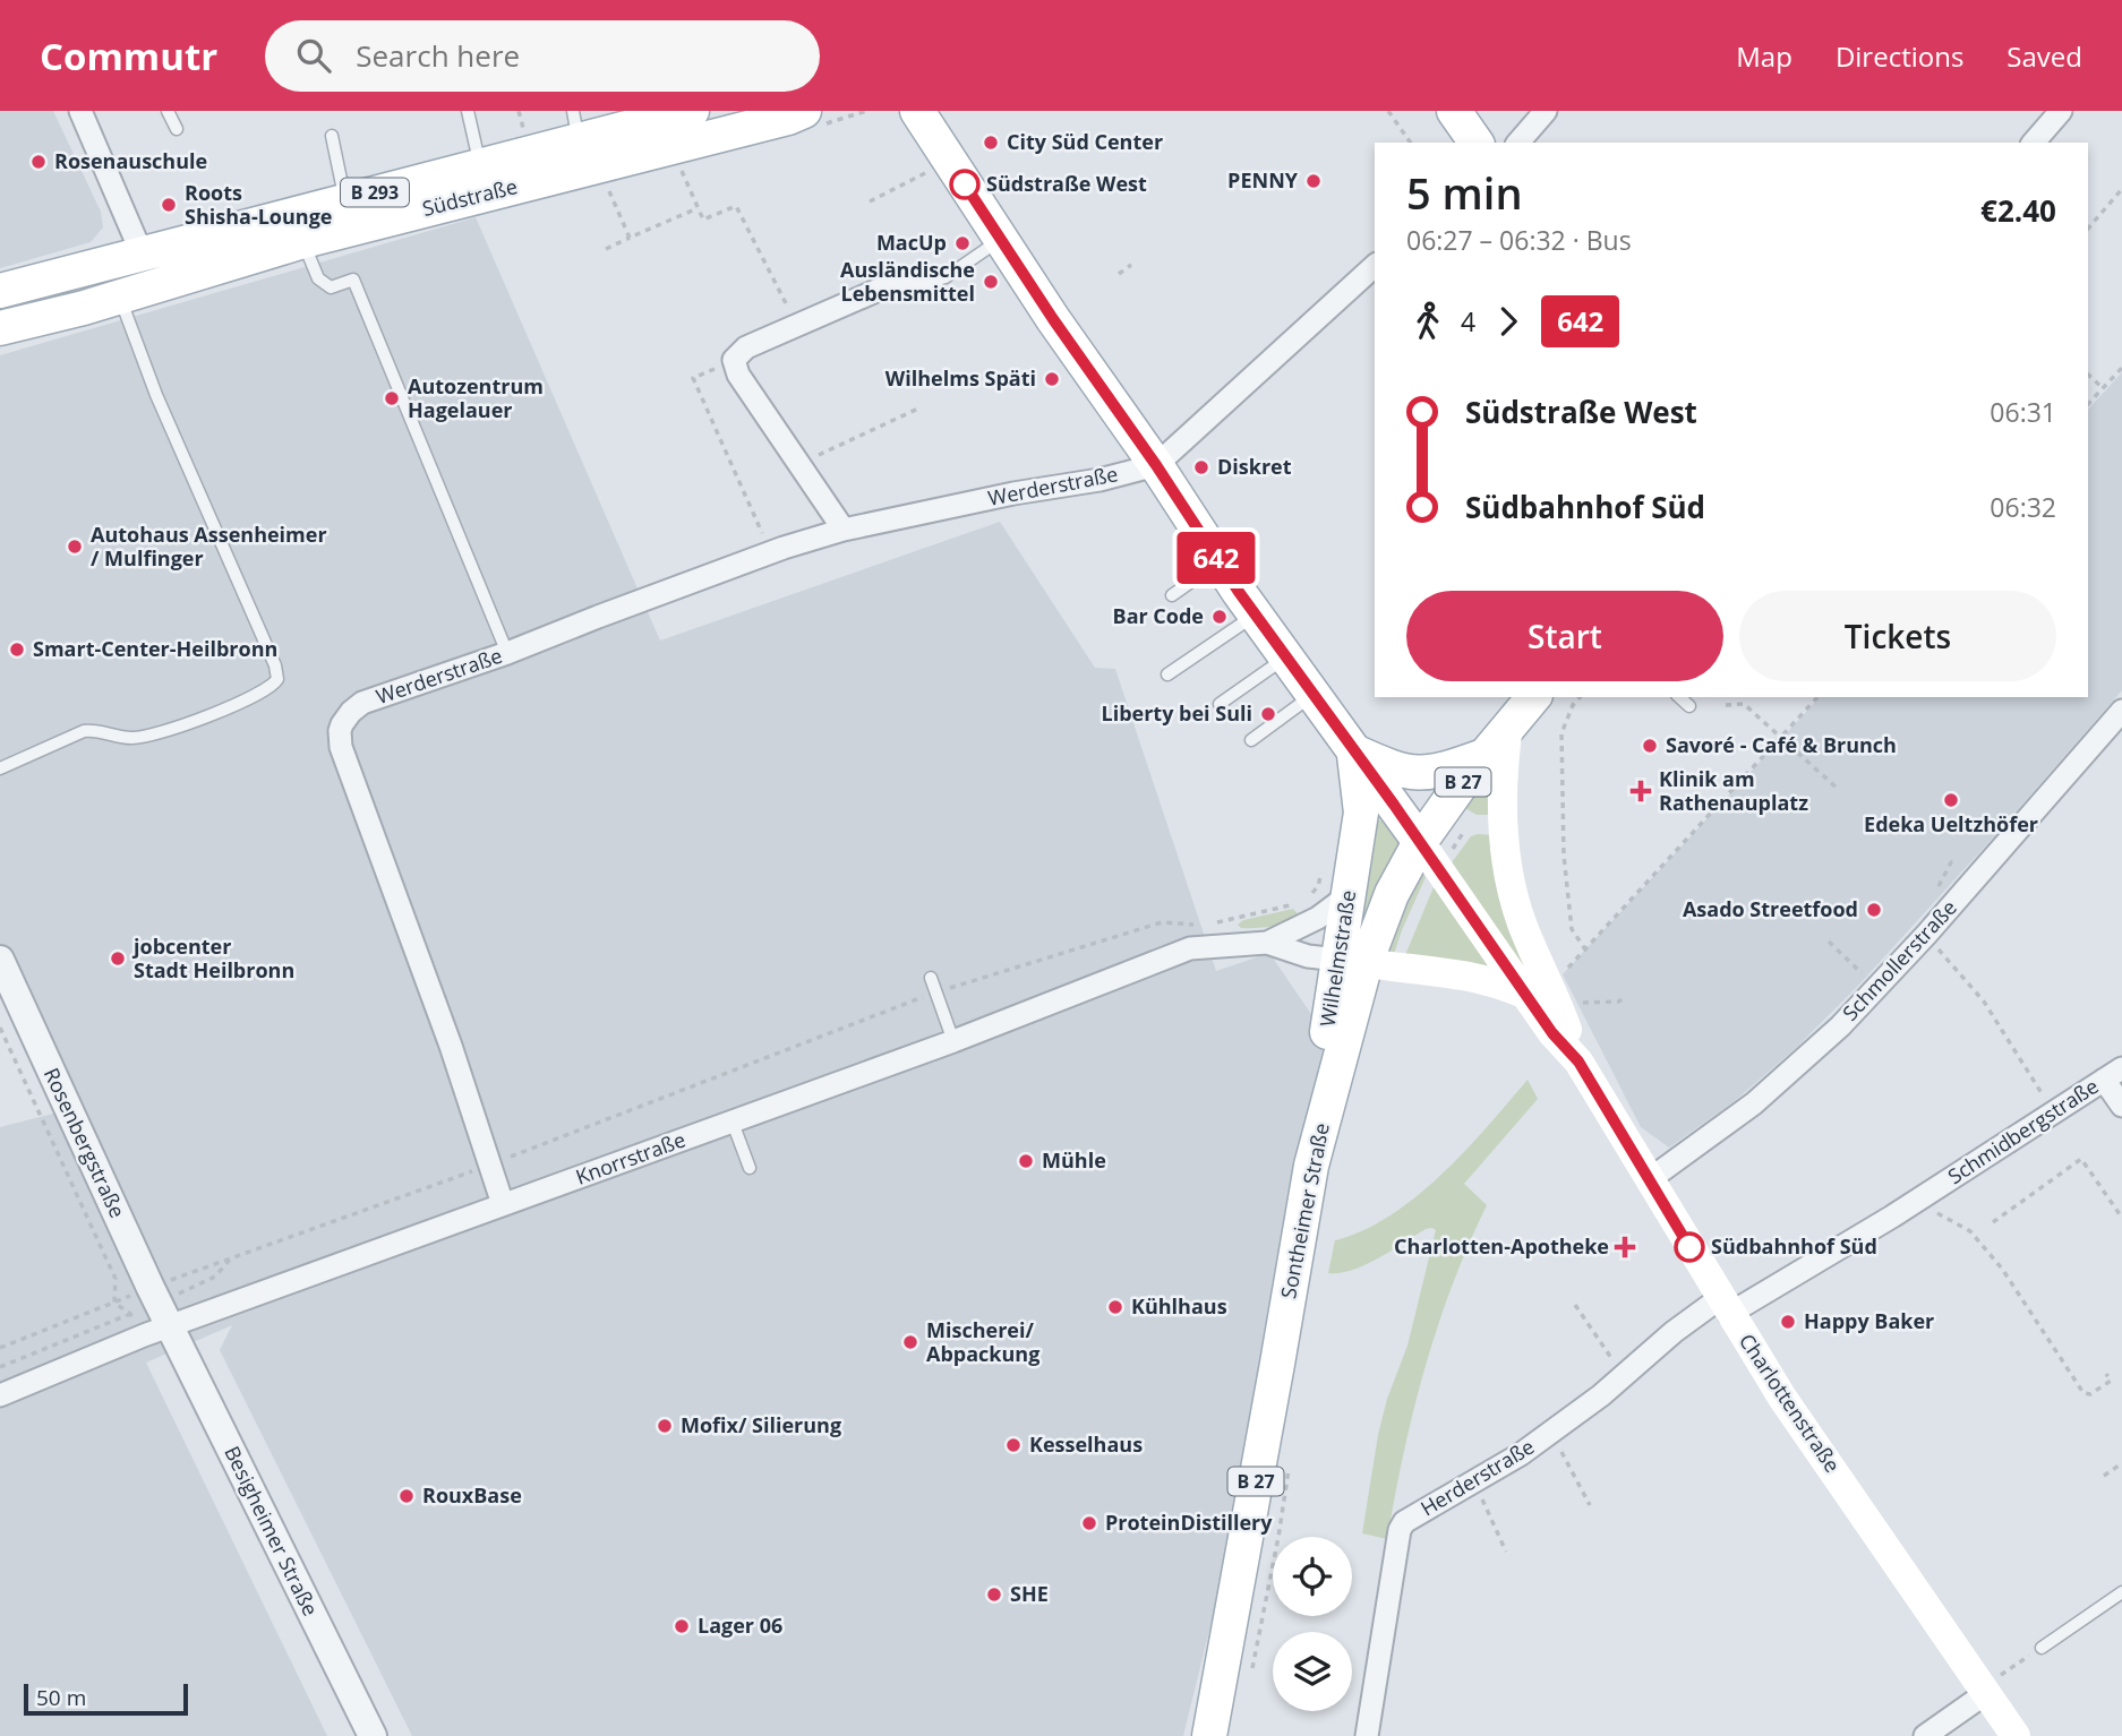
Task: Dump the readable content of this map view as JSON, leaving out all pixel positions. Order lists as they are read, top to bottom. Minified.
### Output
{"streets":{"main road":["B 293","Südstraße","B 27","Wilhelmstraße","Sontheimer Straße","Charlottenstraße"],"street":["Werderstraße","Schmollerstraße","Schmidbergstraße","Rosenbergstraße","Knorrstraße","Herderstraße","Besigheimer Straße"]},"crossings":[["Werderstraße","Wilhelmstraße"],["Werderstraße","Knorrstraße"],["B 27","Sontheimer Straße"],["Wilhelmstraße","Knorrstraße"],["Wilhelmstraße","Sontheimer Straße"],["Wilhelmstraße","Charlottenstraße"],["Schmollerstraße","Charlottenstraße"],["Schmidbergstraße","Charlottenstraße"],["Schmidbergstraße","Herderstraße"],["Rosenbergstraße","Knorrstraße"],["Rosenbergstraße","Besigheimer Straße"],["Knorrstraße","Sontheimer Straße"],["Knorrstraße","Besigheimer Straße"],["Sontheimer Straße","Charlottenstraße"],["Charlottenstraße","Herderstraße"]],"places":{"other":["City Süd Center","Rosenauschule","PENNY","Südstraße West","Roots Shisha-Lounge","MacUp","Ausländische Lebensmittel","Wilhelms Späti","Autozentrum Hagelauer","Diskret","Autohaus Assenheimer / Mulfinger","Bar Code","Smart-Center-Heilbronn","Liberty bei Suli","Savoré - Café & Brunch","Edeka Ueltzhöfer","Asado Streetfood","jobcenter Stadt Heilbronn","Mühle","Südbahnhof Süd","Kühlhaus","Happy Baker","Mischerei/ Abpackung","Mofix/ Silierung","Kesselhaus","RouxBase","ProteinDistillery","SHE","Lager 06"],"health":["Klinik am Rathenauplatz","Charlotten-Apotheke"]},"lines":["bus line 642"],"scale_bar":"50 m","page":{"header":"Commutr","search":"Search here","nav":["Map","Directions","Saved"],"on_map":"642","heading":["5 min","06:27 – 06:32 · Bus","€2.40"],"legs":["4","642"],"list":[{"name":"Südstraße West","value":"06:31"},{"name":"Südbahnhof Süd","value":"06:32"}],"buttons":["Start","Tickets"],"scale":"50 m"}}
